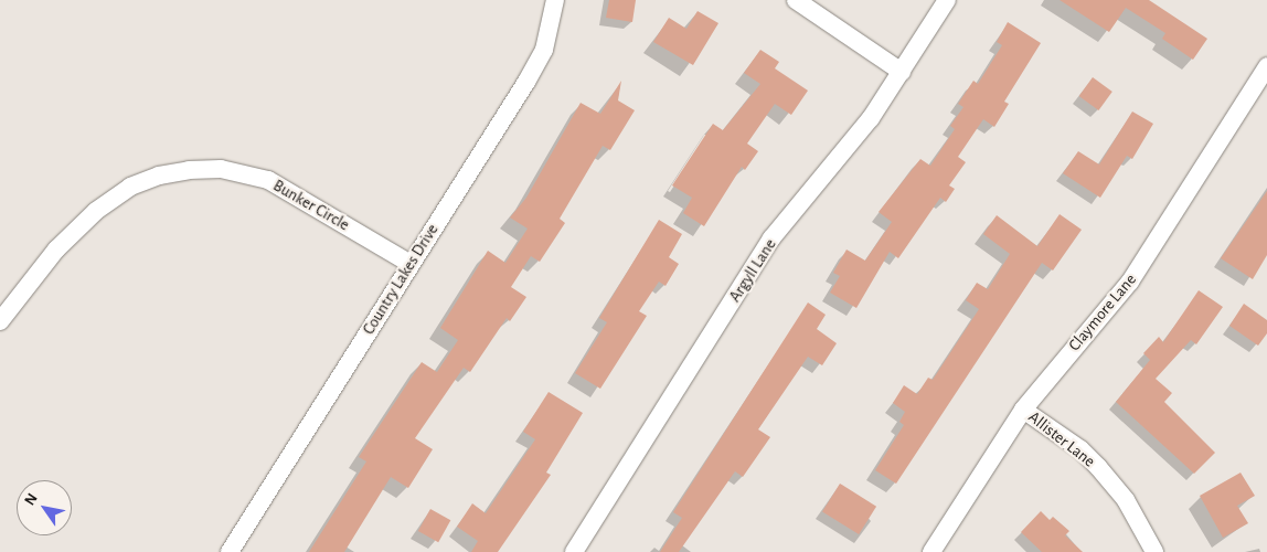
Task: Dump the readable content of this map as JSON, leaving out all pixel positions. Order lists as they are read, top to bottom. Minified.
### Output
{"streets":{"street":["Bunker Circle","Argyll Lane","Country Lakes Drive","Claymore Lane","Allister Lane"]},"crossings":[["Bunker Circle","Country Lakes Drive"],["Claymore Lane","Allister Lane"]],"north":"top left"}
